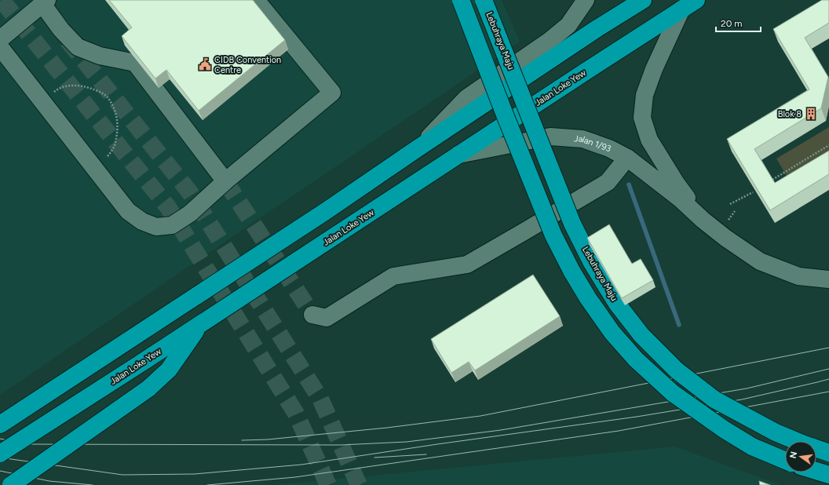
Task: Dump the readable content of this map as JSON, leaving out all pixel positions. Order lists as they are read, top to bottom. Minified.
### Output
{"streets":{"highway":["Lebuhraya Maju","Jalan Loke Yew"],"street":["Jalan 1/93"]},"crossings":[["Jalan Loke Yew","Jalan 1/93"]],"places":{"public building":["CIDB Convention Centre"],"building":["Blok 8"]},"scale_bar":"20 m","north":"left"}
